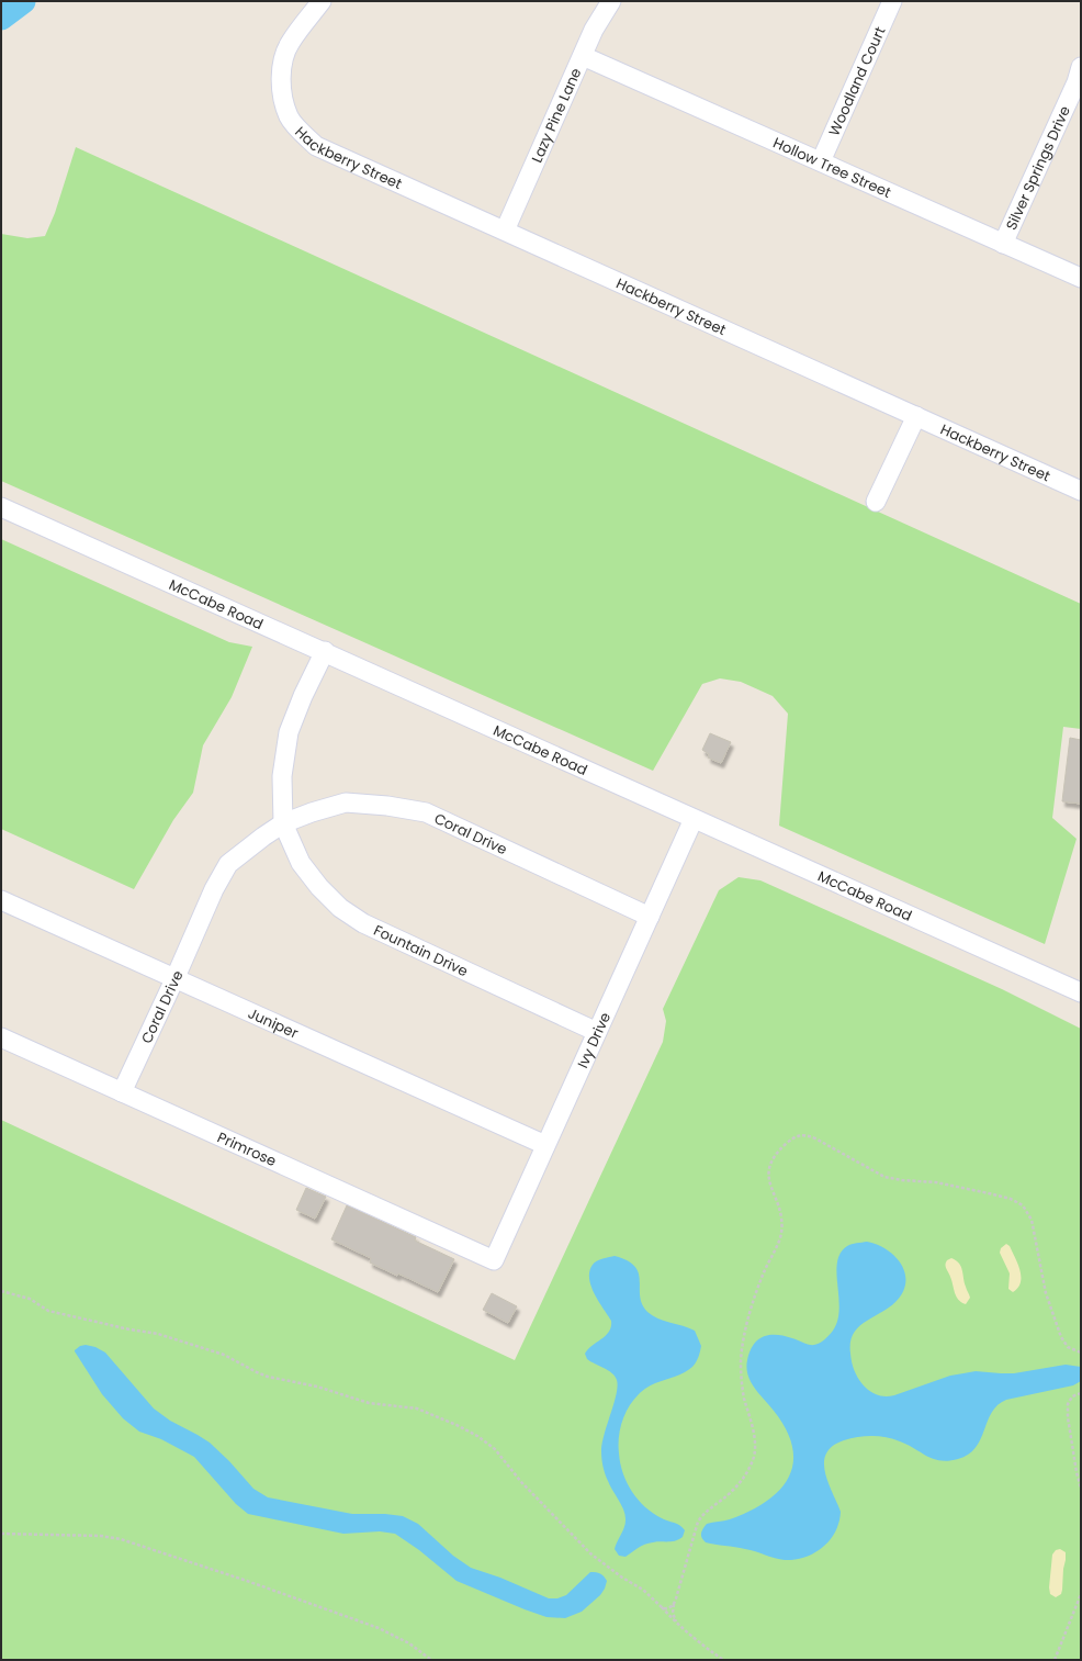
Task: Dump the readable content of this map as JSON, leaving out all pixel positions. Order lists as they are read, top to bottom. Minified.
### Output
{"streets":{"street":["Woodland Court","Lazy Pine Lane","Hackberry Street","Hollow Tree Street","Silver Springs Drive","McCabe Road","Coral Drive","Fountain Drive","Juniper","Ivy Drive","Primrose"]},"crossings":[["Woodland Court","Hollow Tree Street"],["Lazy Pine Lane","Hackberry Street"],["Lazy Pine Lane","Hollow Tree Street"],["Hollow Tree Street","Silver Springs Drive"],["McCabe Road","Ivy Drive"],["Coral Drive","Fountain Drive"],["Coral Drive","Juniper"],["Coral Drive","Ivy Drive"],["Coral Drive","Primrose"],["Fountain Drive","Ivy Drive"],["Juniper","Ivy Drive"],["Ivy Drive","Primrose"]]}
